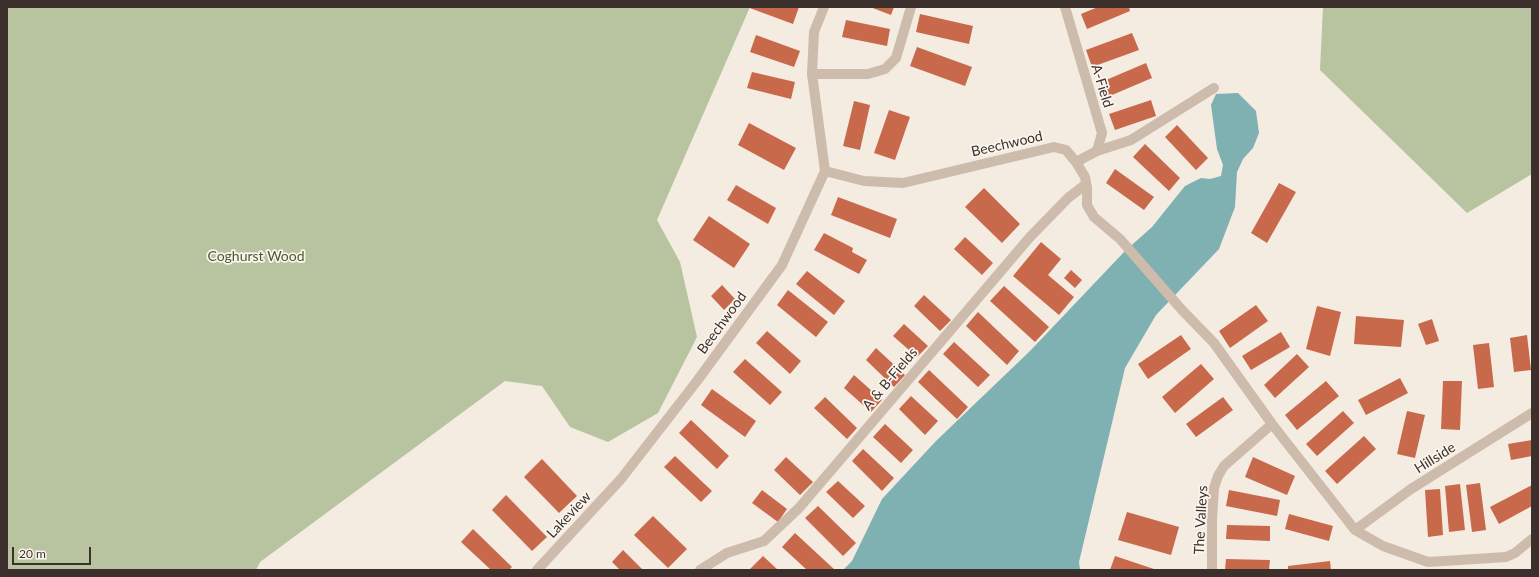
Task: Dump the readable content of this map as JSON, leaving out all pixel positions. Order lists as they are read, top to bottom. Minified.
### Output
{"streets":{"street":["A-Field","Beechwood","A & B-Fields","Hillside","Lakeview","The Valleys"]},"crossings":[["Beechwood","Lakeview"]],"parks":["Coghurst Wood"],"scale_bar":"20 m"}
